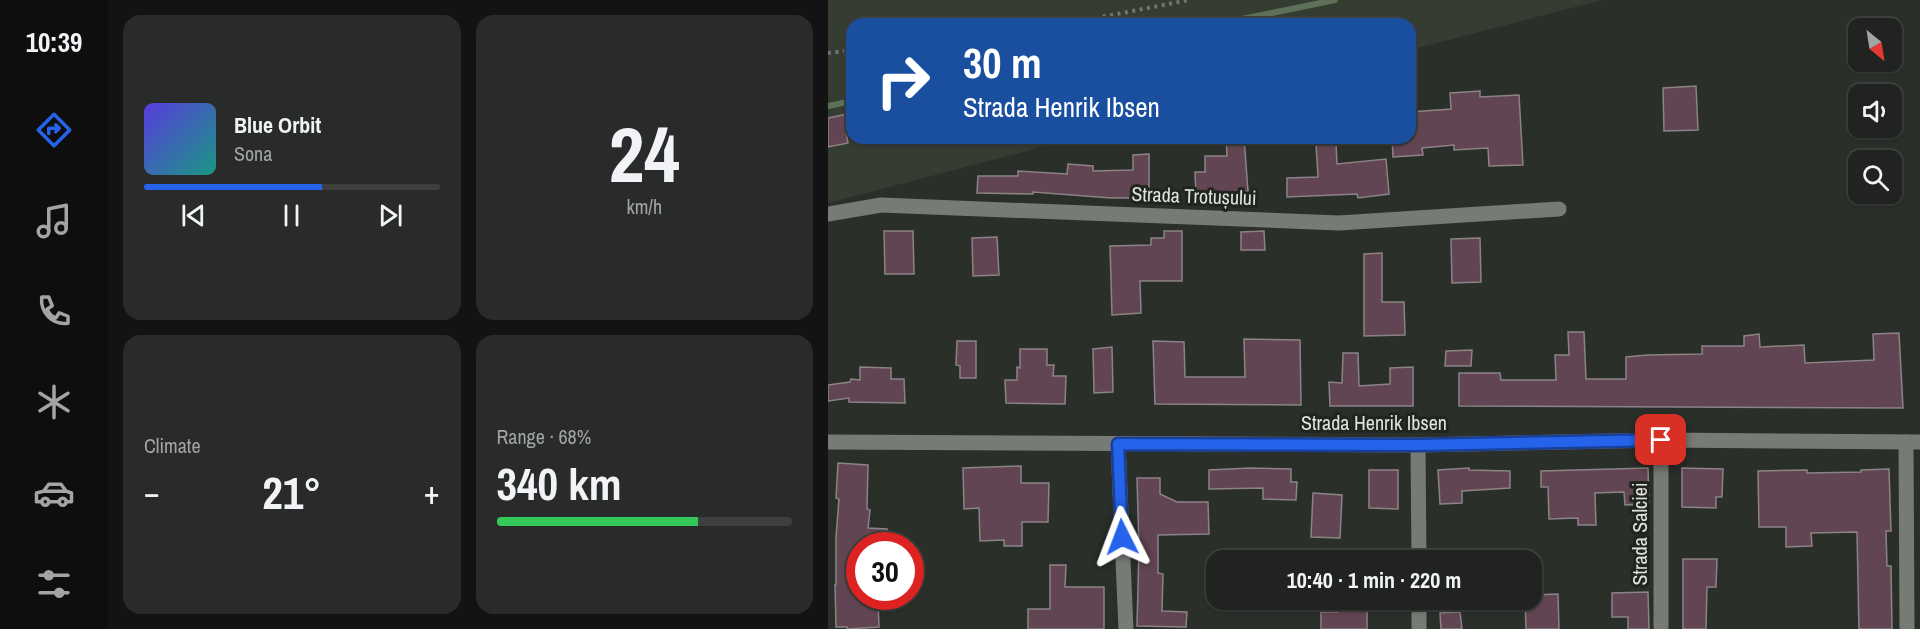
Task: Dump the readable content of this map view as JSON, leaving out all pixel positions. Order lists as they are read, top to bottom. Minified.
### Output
{"streets":{"street":["Strada Trotușului","Strada Henrik Ibsen","Strada Salciei"]},"crossings":[["Strada Henrik Ibsen","Strada Salciei"]],"north":"bottom right","page":{"tabs":"10:39","tile":[["24","km/h"],"Climate",["Range · 68%","340 km"]],"turn":["30 m","Strada Henrik Ibsen"],"song":["Blue Orbit","Sona"],"heat":["−","21°","+"],"limit":"30","trip":"10:40 · 1 min · 220 m"}}
